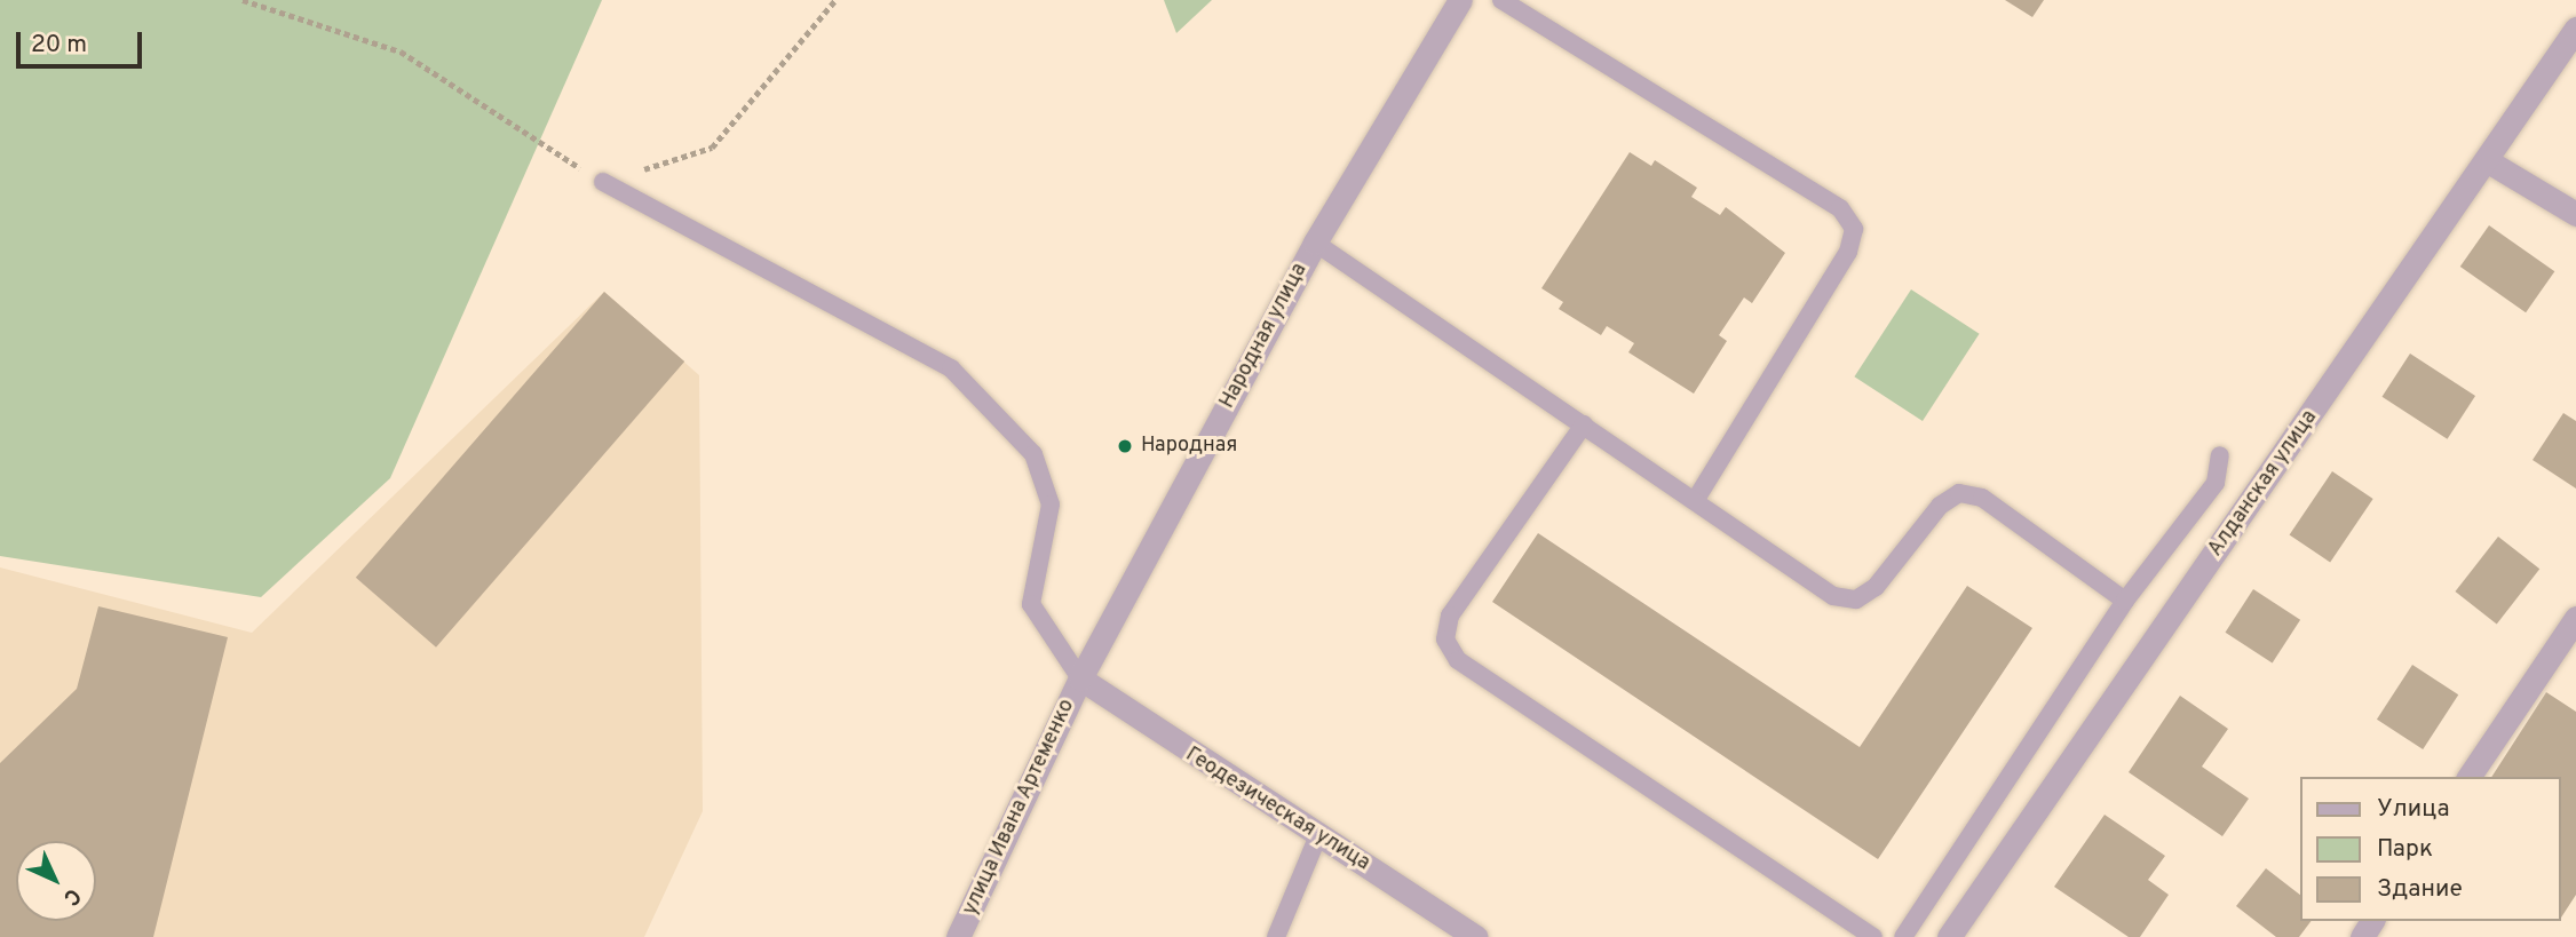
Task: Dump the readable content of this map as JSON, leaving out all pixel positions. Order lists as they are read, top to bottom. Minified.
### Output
{"streets":{"street":["Народная улица","Алданская улица","улица Ивана Артеменко","Геодезическая улица"]},"crossings":[["Народная улица","улица Ивана Артеменко"],["Народная улица","Геодезическая улица"],["улица Ивана Артеменко","Геодезическая улица"]],"places":["Народная"],"legend":["Улица","Парк","Здание"],"scale_bar":"20 m","north":"bottom right"}
